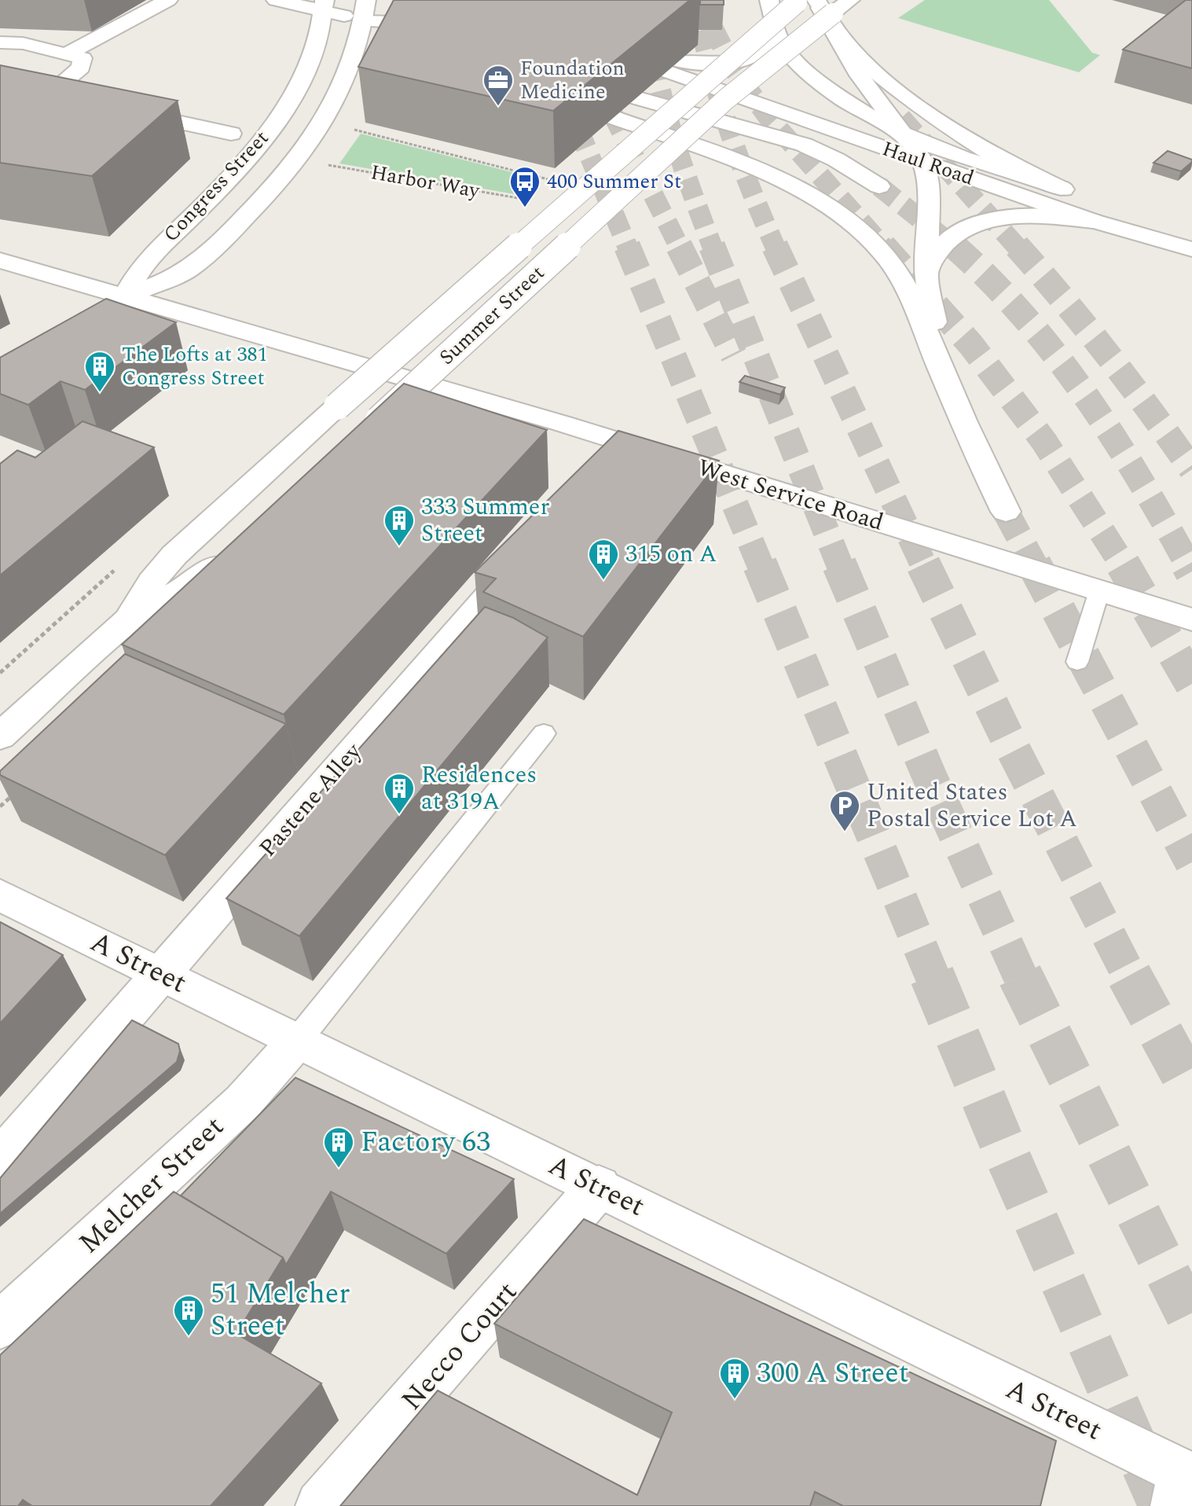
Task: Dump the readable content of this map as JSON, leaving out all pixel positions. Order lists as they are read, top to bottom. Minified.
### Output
{"streets":{"main road":["Haul Road","Congress Street","Summer Street","West Service Road","Pastene Alley","A Street","Melcher Street","Necco Court"],"path":["Harbor Way"]},"crossings":[["Haul Road","Summer Street"],["Congress Street","West Service Road"],["Pastene Alley","A Street"],["A Street","Melcher Street"],["A Street","Necco Court"]],"places":{"office":["Foundation Medicine"],"bus stop":["400 Summer St"],"building":["The Lofts at 381 Congress Street","333 Summer Street","315 on A","Residences at 319A","Factory 63","51 Melcher Street","300 A Street"],"parking":["United States Postal Service Lot A"]}}
